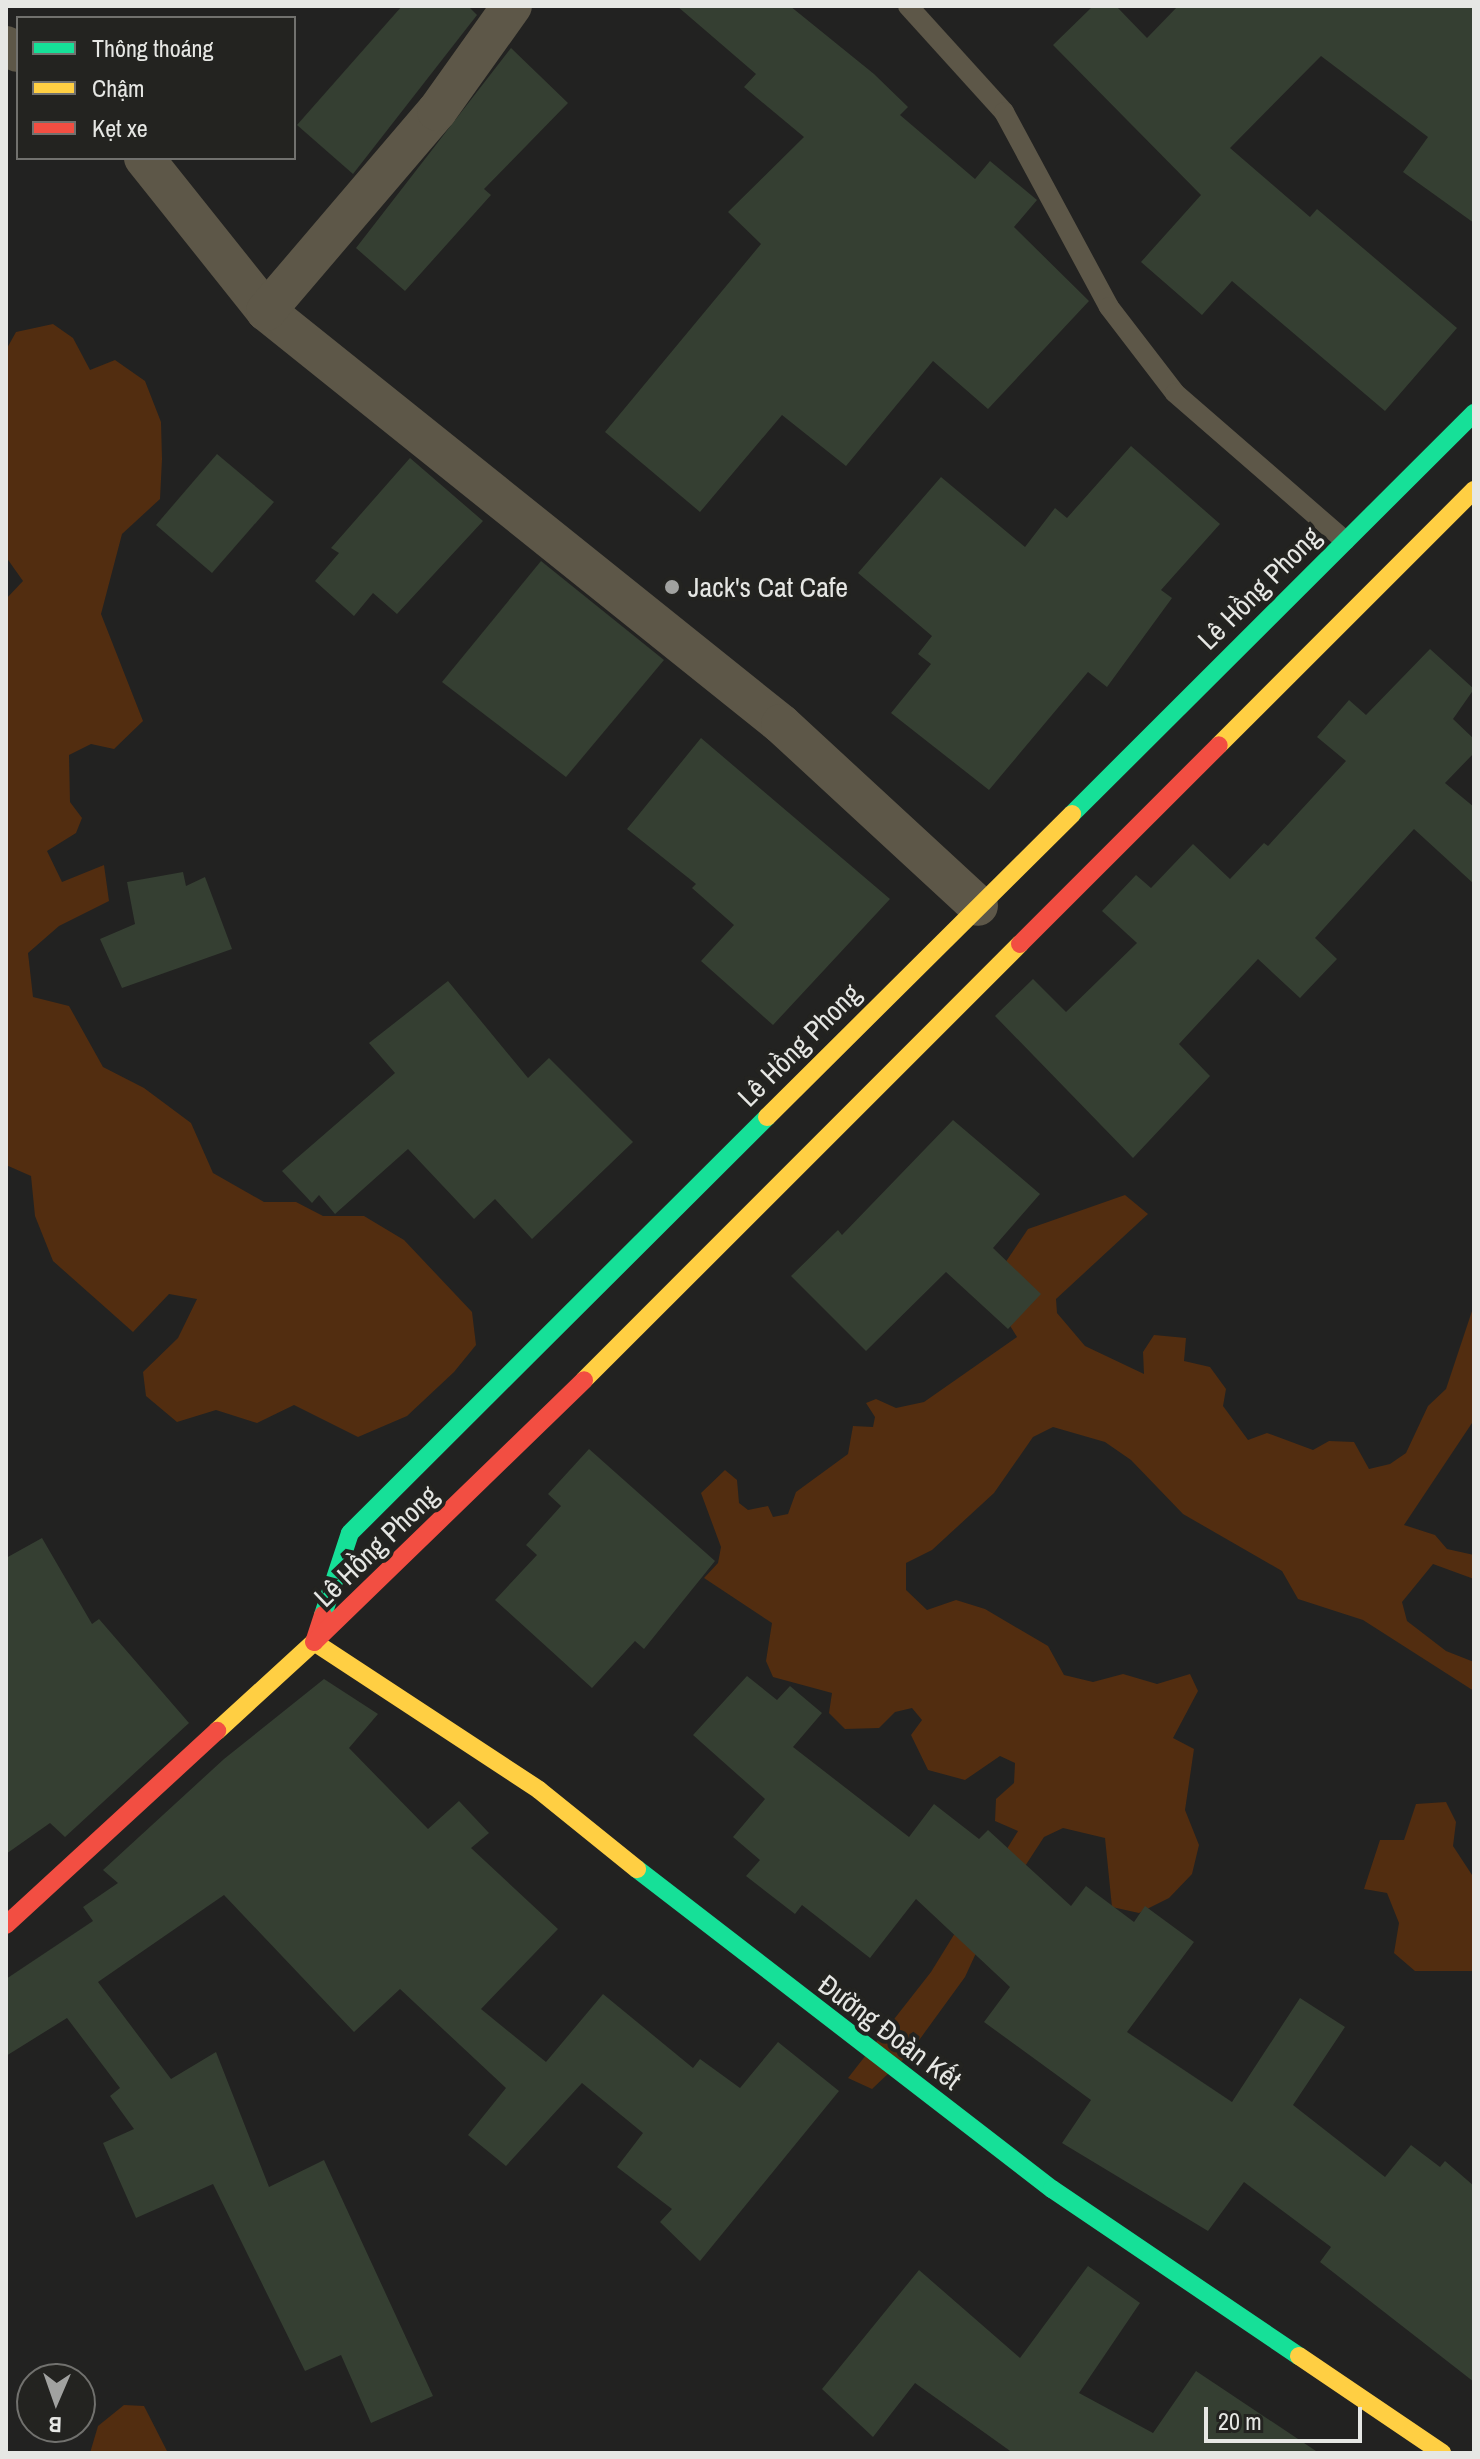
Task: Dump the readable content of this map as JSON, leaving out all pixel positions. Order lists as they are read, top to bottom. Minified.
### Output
{"streets":{"street":["Lê Hồng Phong","Đường Đoàn Kết"]},"crossings":[["Lê Hồng Phong","Đường Đoàn Kết"]],"places":["Jack's Cat Cafe"],"legend":["Thông thoáng","Chậm","Kẹt xe"],"scale_bar":"20 m","north":"bottom"}
